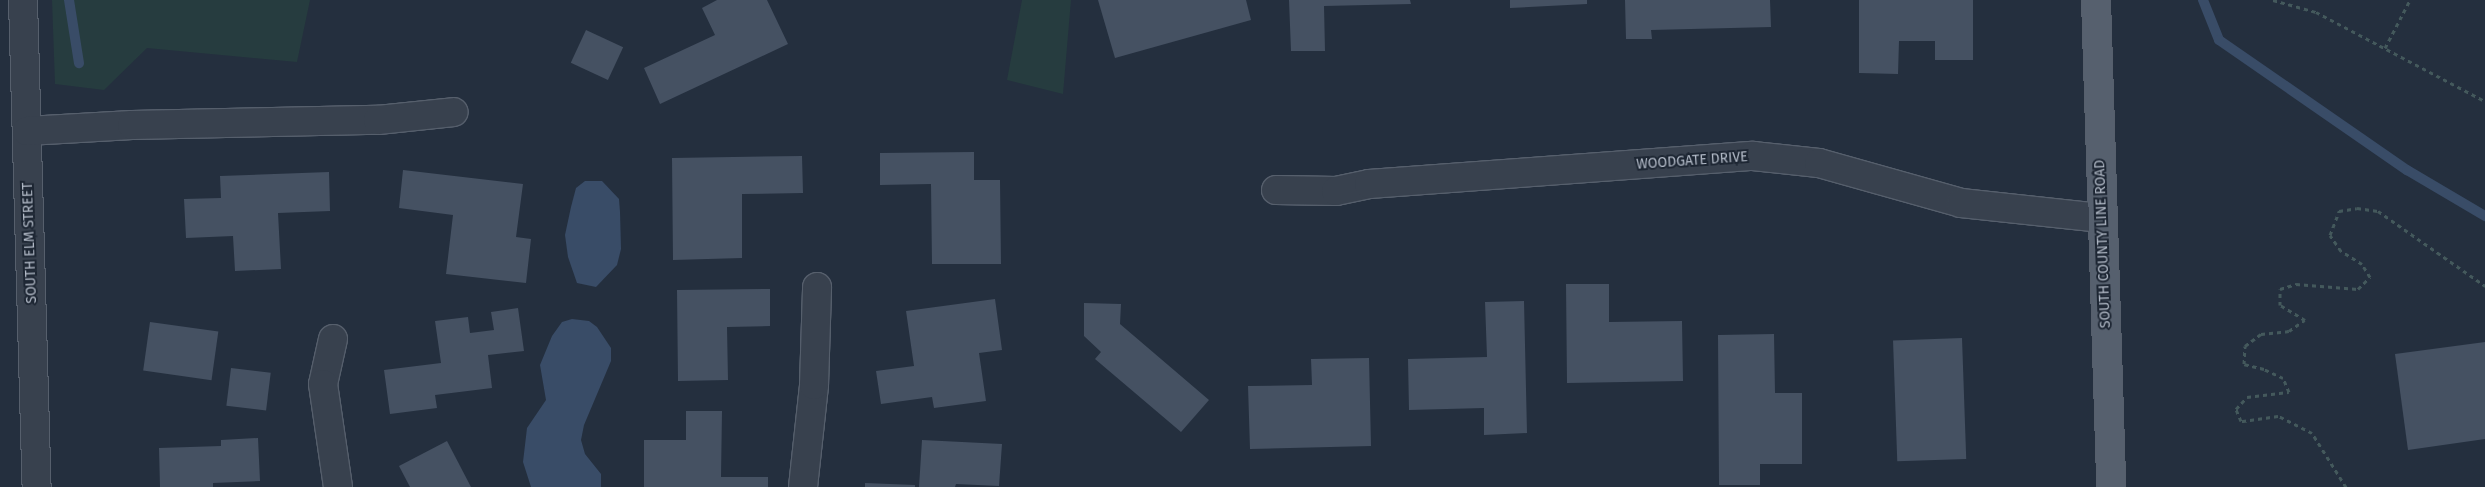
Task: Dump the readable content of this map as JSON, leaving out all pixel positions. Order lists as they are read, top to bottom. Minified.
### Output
{"streets":{"main road":["SOUTH COUNTY LINE ROAD"],"street":["WOODGATE DRIVE","SOUTH ELM STREET"]},"crossings":[["WOODGATE DRIVE","SOUTH COUNTY LINE ROAD"]]}
